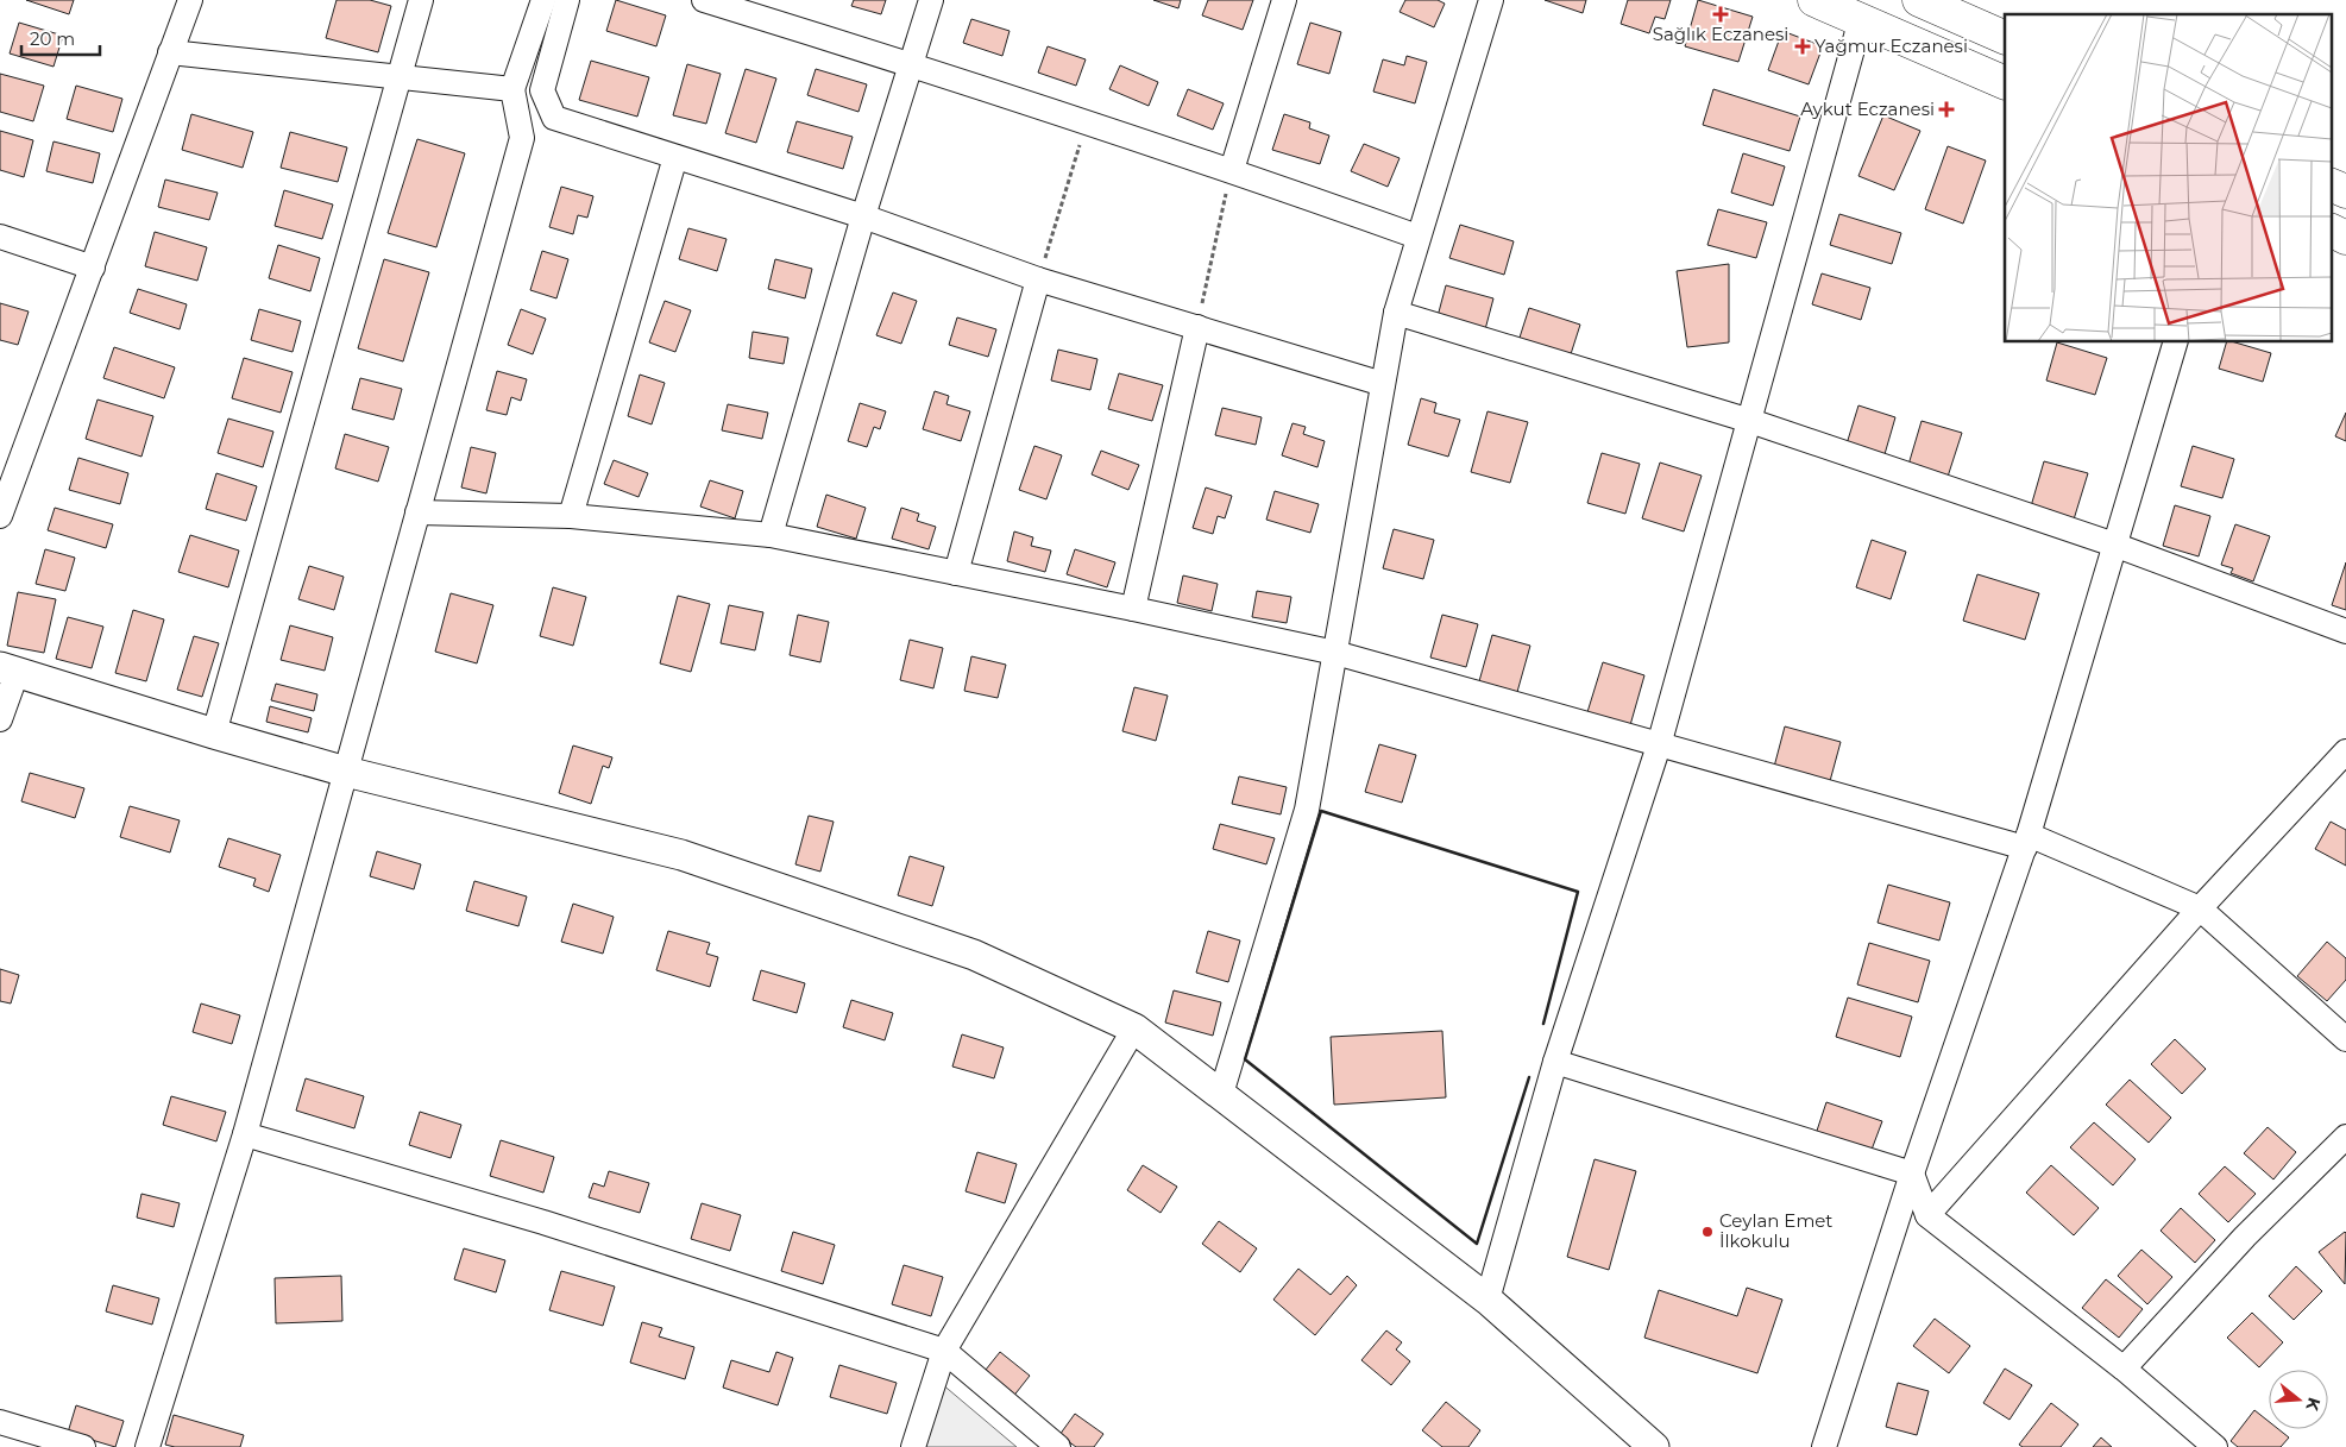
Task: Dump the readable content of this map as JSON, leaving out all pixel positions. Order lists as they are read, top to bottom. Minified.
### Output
{"places":{"health":["Sağlık Eczanesi","Yağmur Eczanesi","Aykut Eczanesi"],"other":["Ceylan Emet İlkokulu"]},"scale_bar":"20 m","north":"right"}
